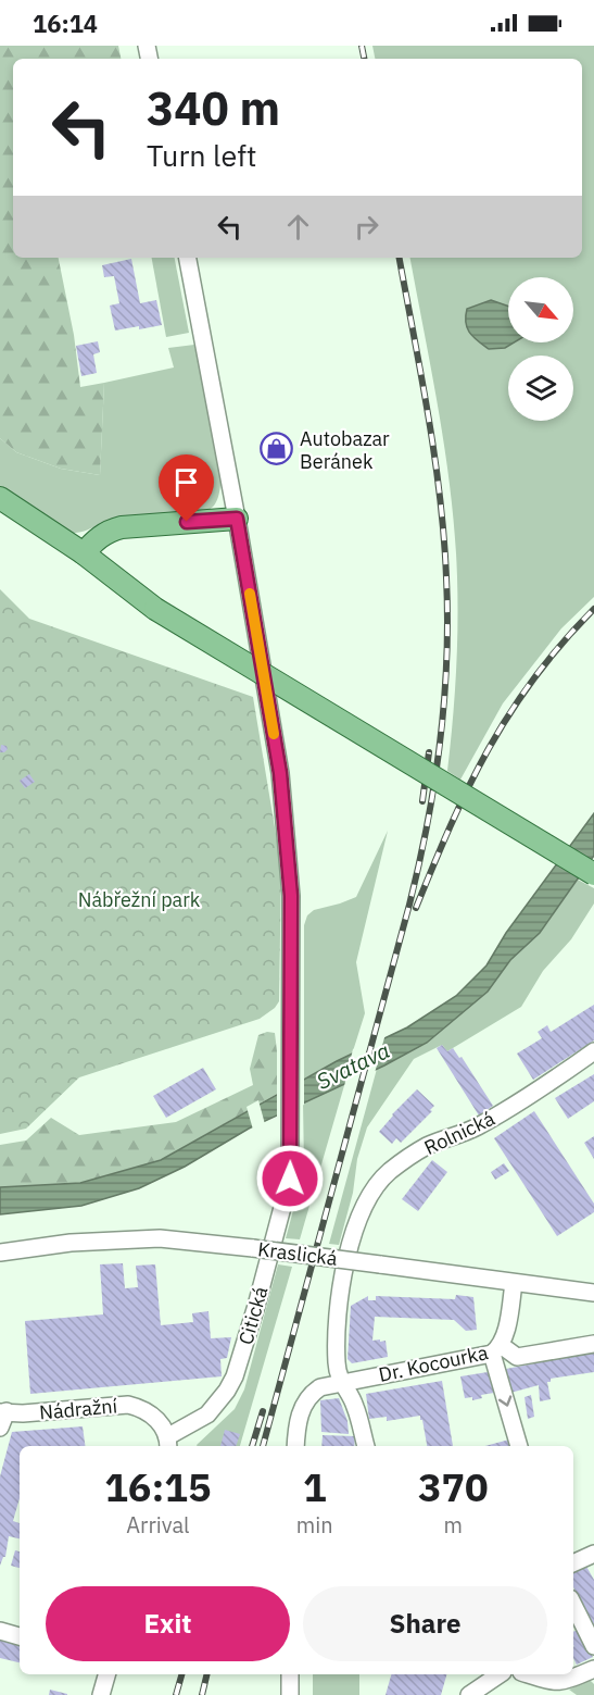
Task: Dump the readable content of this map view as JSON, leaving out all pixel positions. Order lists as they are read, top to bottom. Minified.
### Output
{"streets":{"street":["Rolnická","Kraslická","Citická","Dr. Kocourka","Nádražní"]},"crossings":[["Rolnická","Dr. Kocourka"],["Kraslická","Dr. Kocourka"],["Citická","Nádražní"]],"water":["Svatava"],"parks":["Nábřežní park"],"places":{"shop":["Autobazar Beránek"]},"north":"bottom right","page":{"status":"16:14","turn":["340 m","Turn left"],"eta":["16:15","Arrival","1","min","370","m"],"buttons":["Exit","Share"]}}
